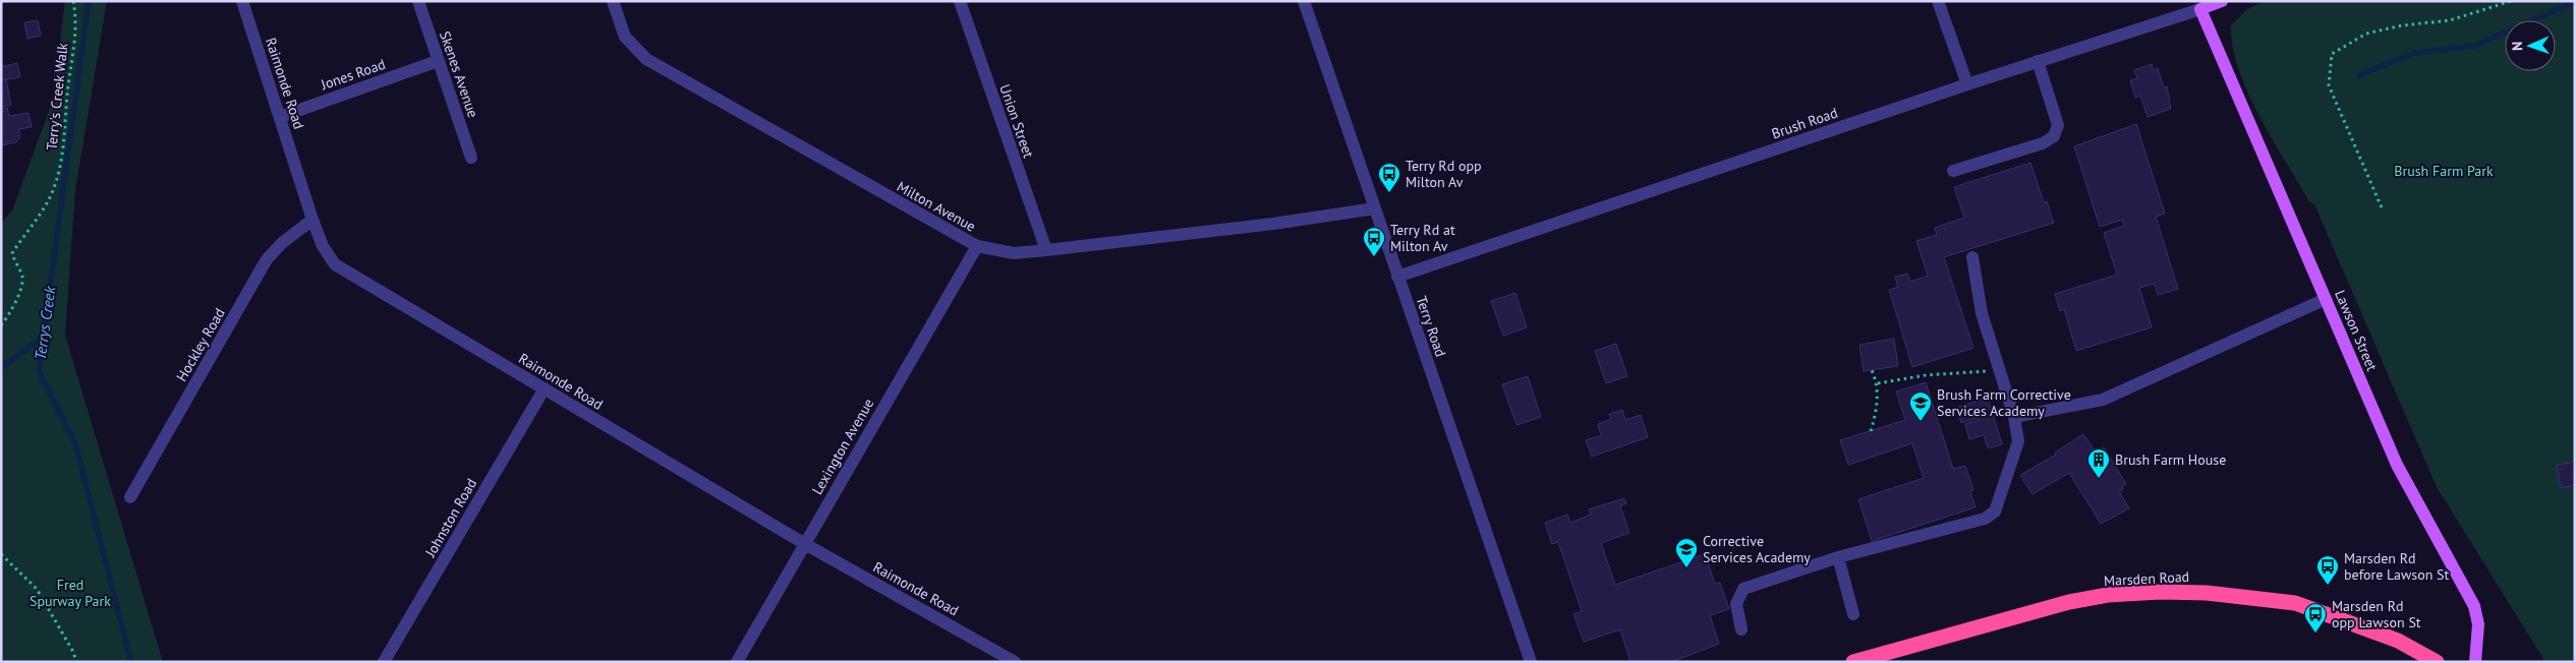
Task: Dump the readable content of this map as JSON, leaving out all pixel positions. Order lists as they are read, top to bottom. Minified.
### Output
{"streets":{"highway":["Marsden Road"],"main road":["Brush Road","Lawson Street"],"street":["Jones Road","Skenes Avenue","Raimonde Road","Union Street","Milton Avenue","Terry Road","Hockley Road","Lexington Avenue","Johnston Road"],"path":["Terry's Creek Walk"]},"crossings":[["Jones Road","Skenes Avenue"],["Jones Road","Raimonde Road"],["Raimonde Road","Hockley Road"],["Raimonde Road","Lexington Avenue"],["Raimonde Road","Johnston Road"],["Union Street","Milton Avenue"],["Brush Road","Terry Road"],["Brush Road","Lawson Street"],["Milton Avenue","Terry Road"],["Milton Avenue","Lexington Avenue"]],"water":["Terrys Creek"],"parks":["Brush Farm Park","Fred Spurway Park"],"places":{"bus stop":["Terry Rd opp Milton Av","Terry Rd at Milton Av","Marsden Rd before Lawson St","Marsden Rd opp Lawson St"],"school or university":["Brush Farm Corrective Services Academy","Corrective Services Academy"],"building":["Brush Farm House"]},"north":"left"}
